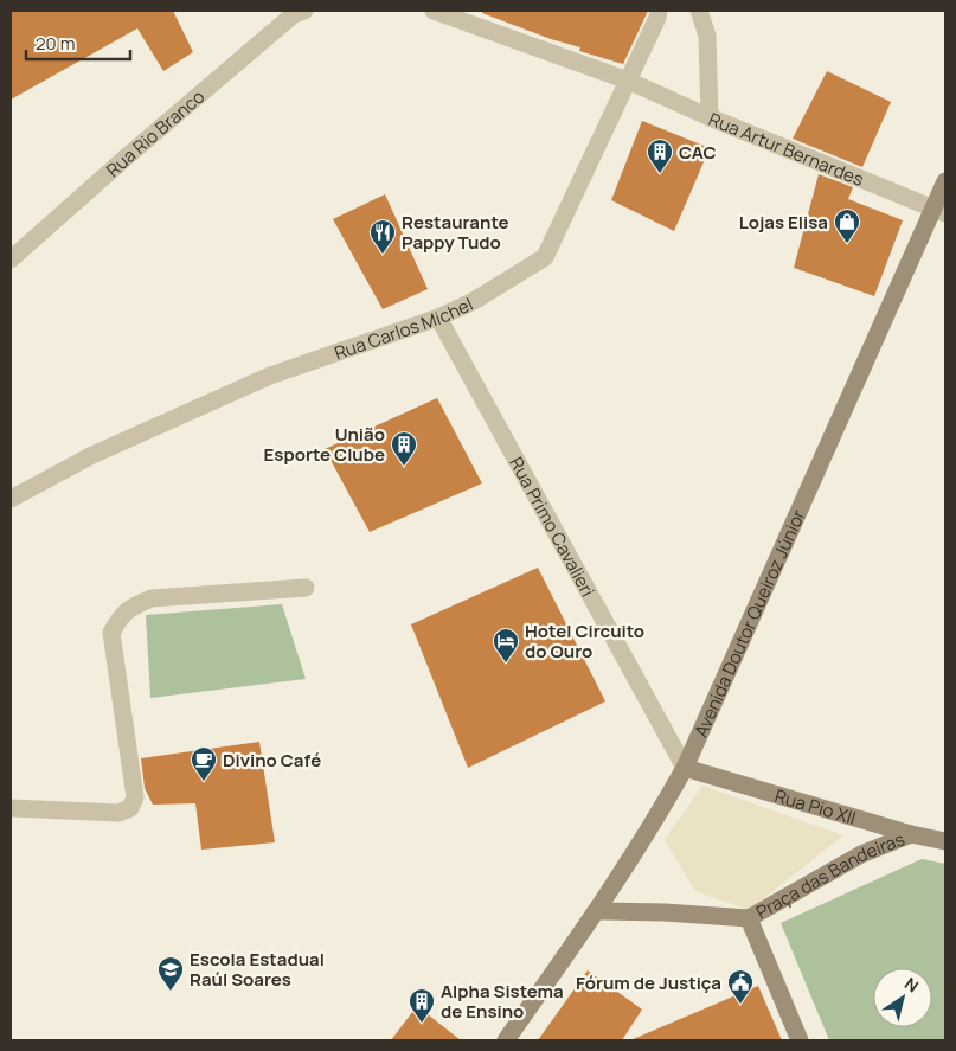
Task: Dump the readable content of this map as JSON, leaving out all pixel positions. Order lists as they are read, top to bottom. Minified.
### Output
{"streets":{"main road":["Avenida Doutor Queiroz Júnior","Rua Pio XII","Praça das Bandeiras"],"street":["Rua Rio Branco","Rua Artur Bernardes","Rua Carlos Michel","Rua Primo Cavalieri"]},"crossings":[["Rua Artur Bernardes","Rua Carlos Michel"],["Rua Artur Bernardes","Avenida Doutor Queiroz Júnior"],["Rua Carlos Michel","Rua Primo Cavalieri"],["Rua Primo Cavalieri","Avenida Doutor Queiroz Júnior"],["Rua Primo Cavalieri","Rua Pio XII"],["Avenida Doutor Queiroz Júnior","Rua Pio XII"],["Rua Pio XII","Praça das Bandeiras"]],"places":{"building":["CAC","União Esporte Clube","Alpha Sistema de Ensino"],"shop":["Lojas Elisa"],"restaurant":["Restaurante Pappy Tudo"],"hotel":["Hotel Circuito do Ouro"],"cafe":["Divino Café"],"school or university":["Escola Estadual Raúl Soares"],"public building":["Fórum de Justiça"]},"scale_bar":"20 m","north":"top right"}
